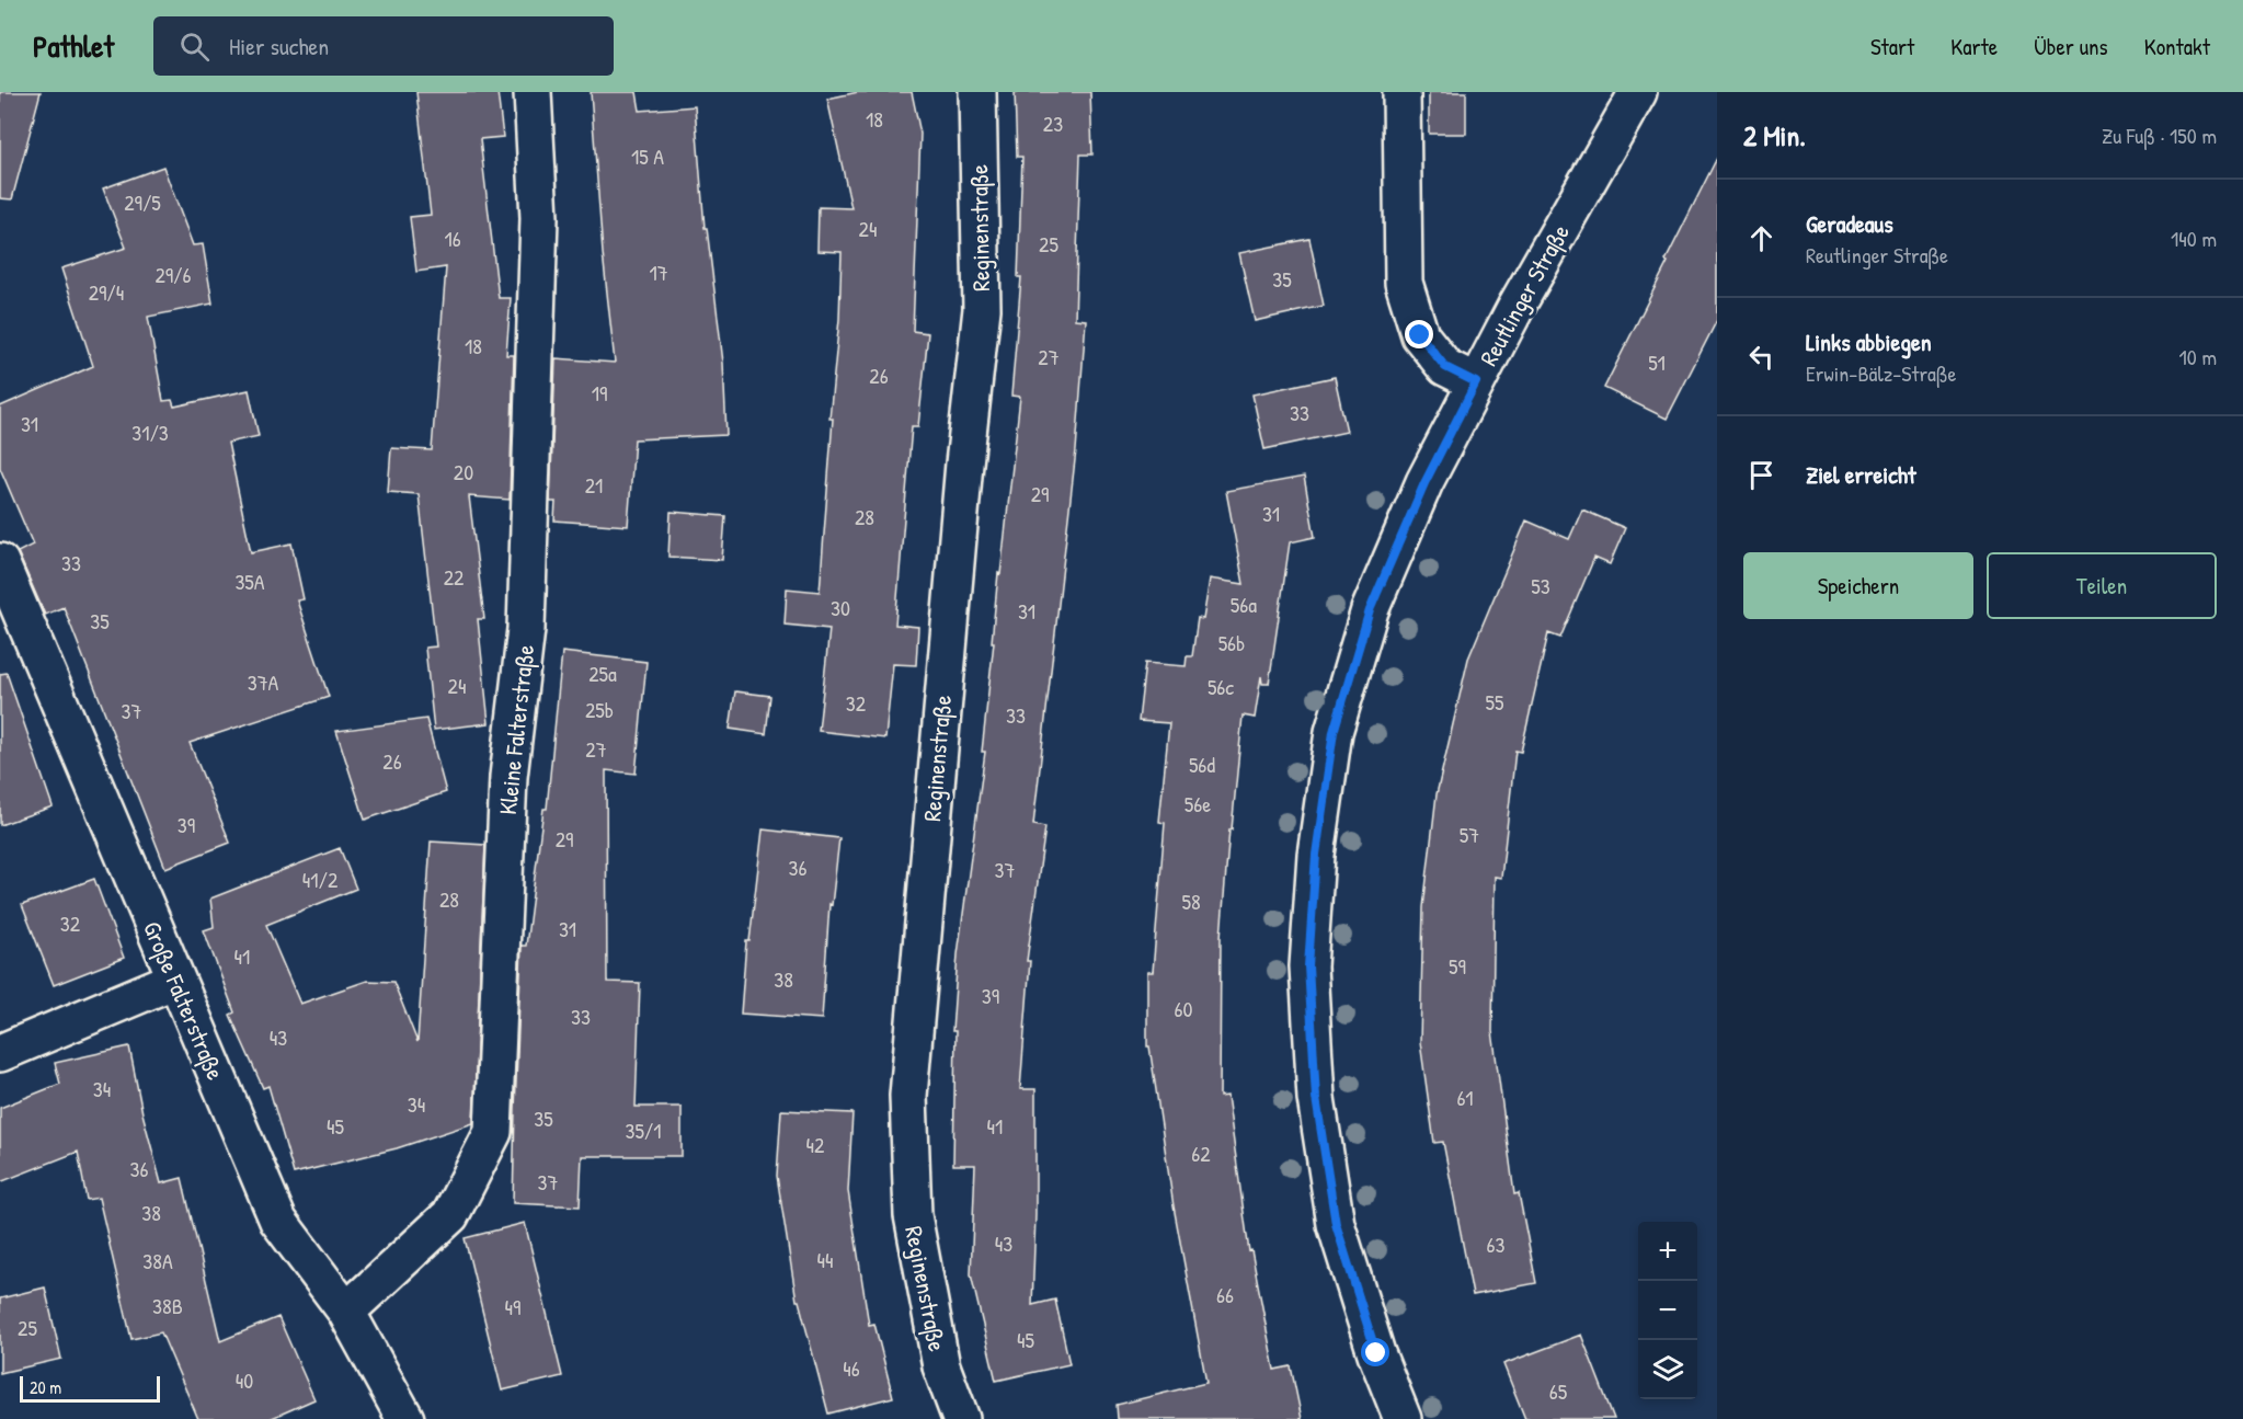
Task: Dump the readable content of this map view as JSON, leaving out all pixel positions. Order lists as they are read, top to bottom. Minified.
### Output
{"streets":{"street":["Reginenstraße","Reutlinger Straße","Kleine Falterstraße","Große Falterstraße"]},"crossings":[["Kleine Falterstraße","Große Falterstraße"]],"house_numbers":["18","23","15 A","29/5","24","16","25","17","29/6","35","29/4","18","27","51","26","19","33","31","31/3","20","21","29","31","28","33","22","35A","53","56a","30","31","35","56b","25a","37A","24","56c","55","32","25b","37","33","27","26","56d","56e","39","57","29","36","37","41/2","28","58","32","31","41","59","38","39","60","33","43","34","61","34","35","45","41","35/1","42","62","36","37","38","43","63","44","38A","66","38B","49","25","45","46","40","65"],"scale_bar":"20 m","page":{"header":"Pathlet","search":"Hier suchen","nav":["Start","Karte","Über uns","Kontakt"],"heading":["2 Min.","Zu Fuß · 150 m"],"list":[["Geradeaus","Reutlinger Straße","140 m"],["Links abbiegen","Erwin-Bälz-Straße","10 m"],"Ziel erreicht"],"buttons":["Speichern","Teilen"],"map_buttons":["+","−"],"scale":"20 m"}}
